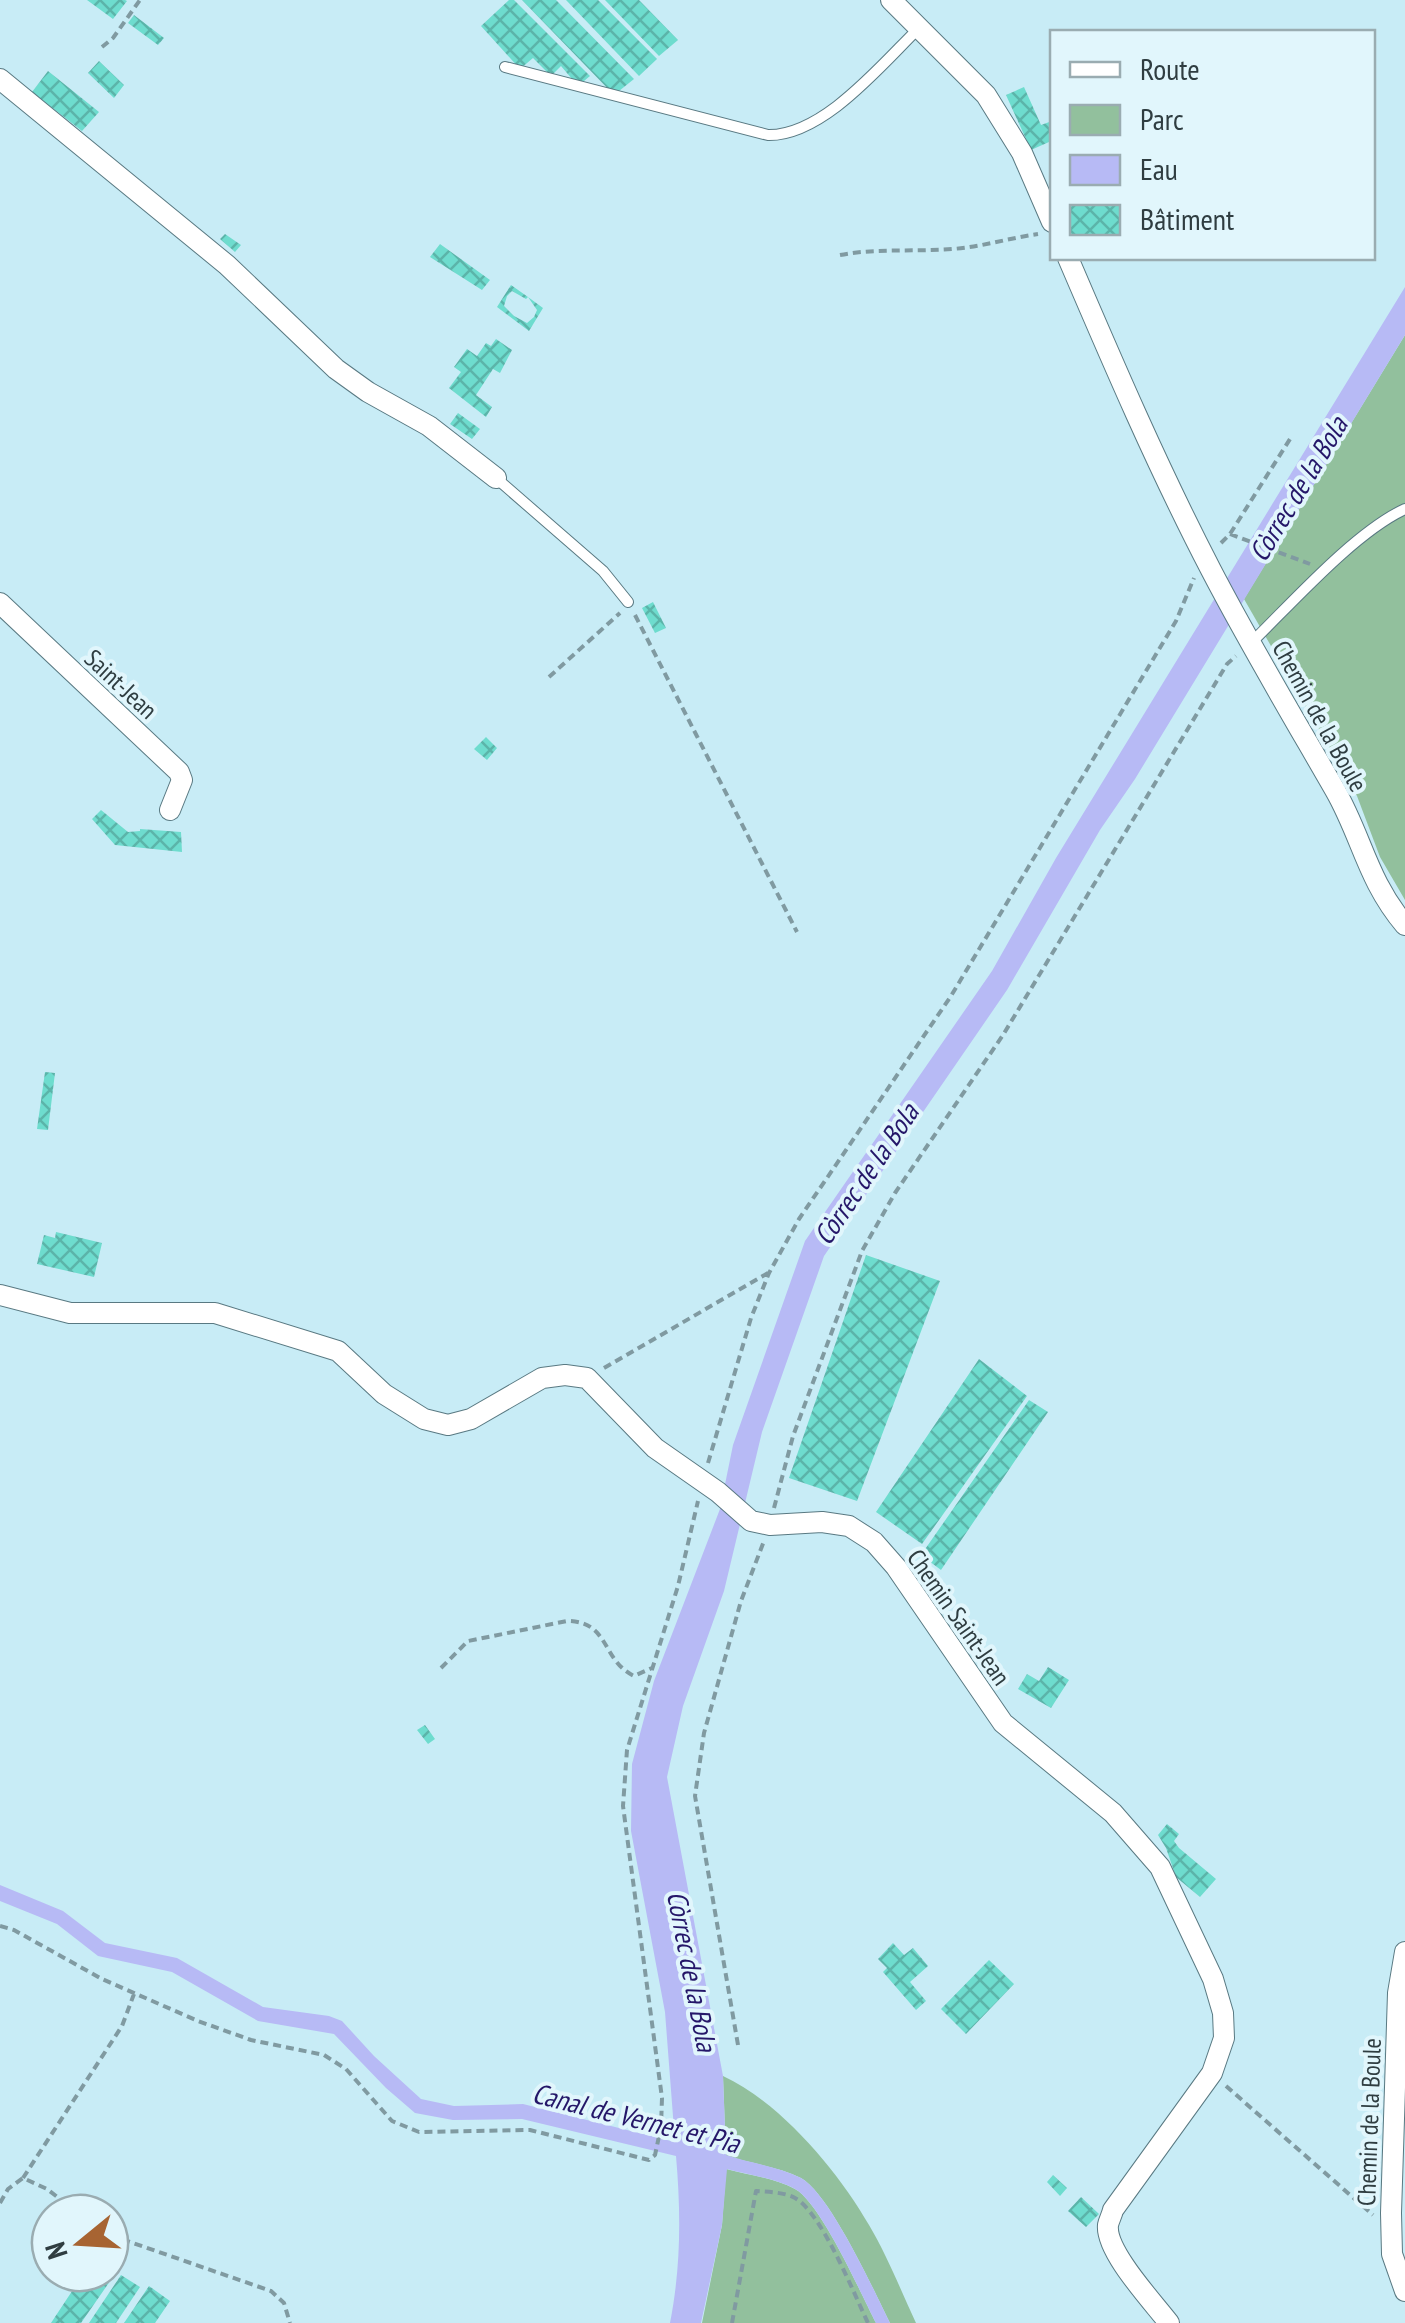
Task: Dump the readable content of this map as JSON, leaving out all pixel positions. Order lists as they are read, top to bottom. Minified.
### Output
{"streets":{"street":["Saint-Jean","Chemin de la Boule","Chemin Saint-Jean"]},"water":["Còrrec de la Bola","Canal de Vernet et Pia"],"legend":["Route","Parc","Eau","Bâtiment"],"north":"left"}
